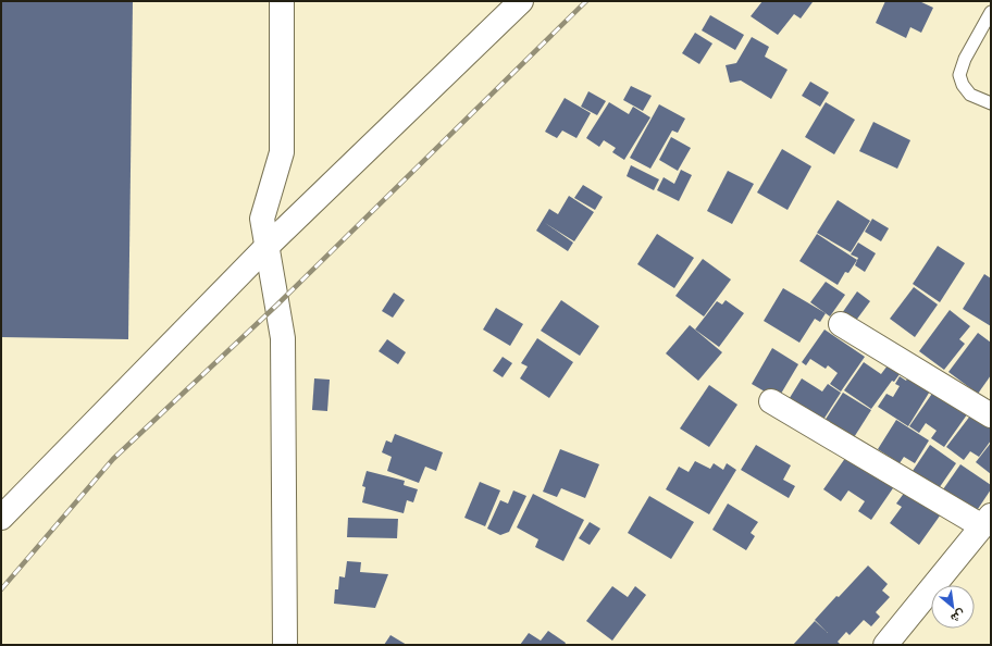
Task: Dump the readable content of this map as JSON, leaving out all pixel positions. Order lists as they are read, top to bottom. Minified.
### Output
{"north":"bottom right"}
